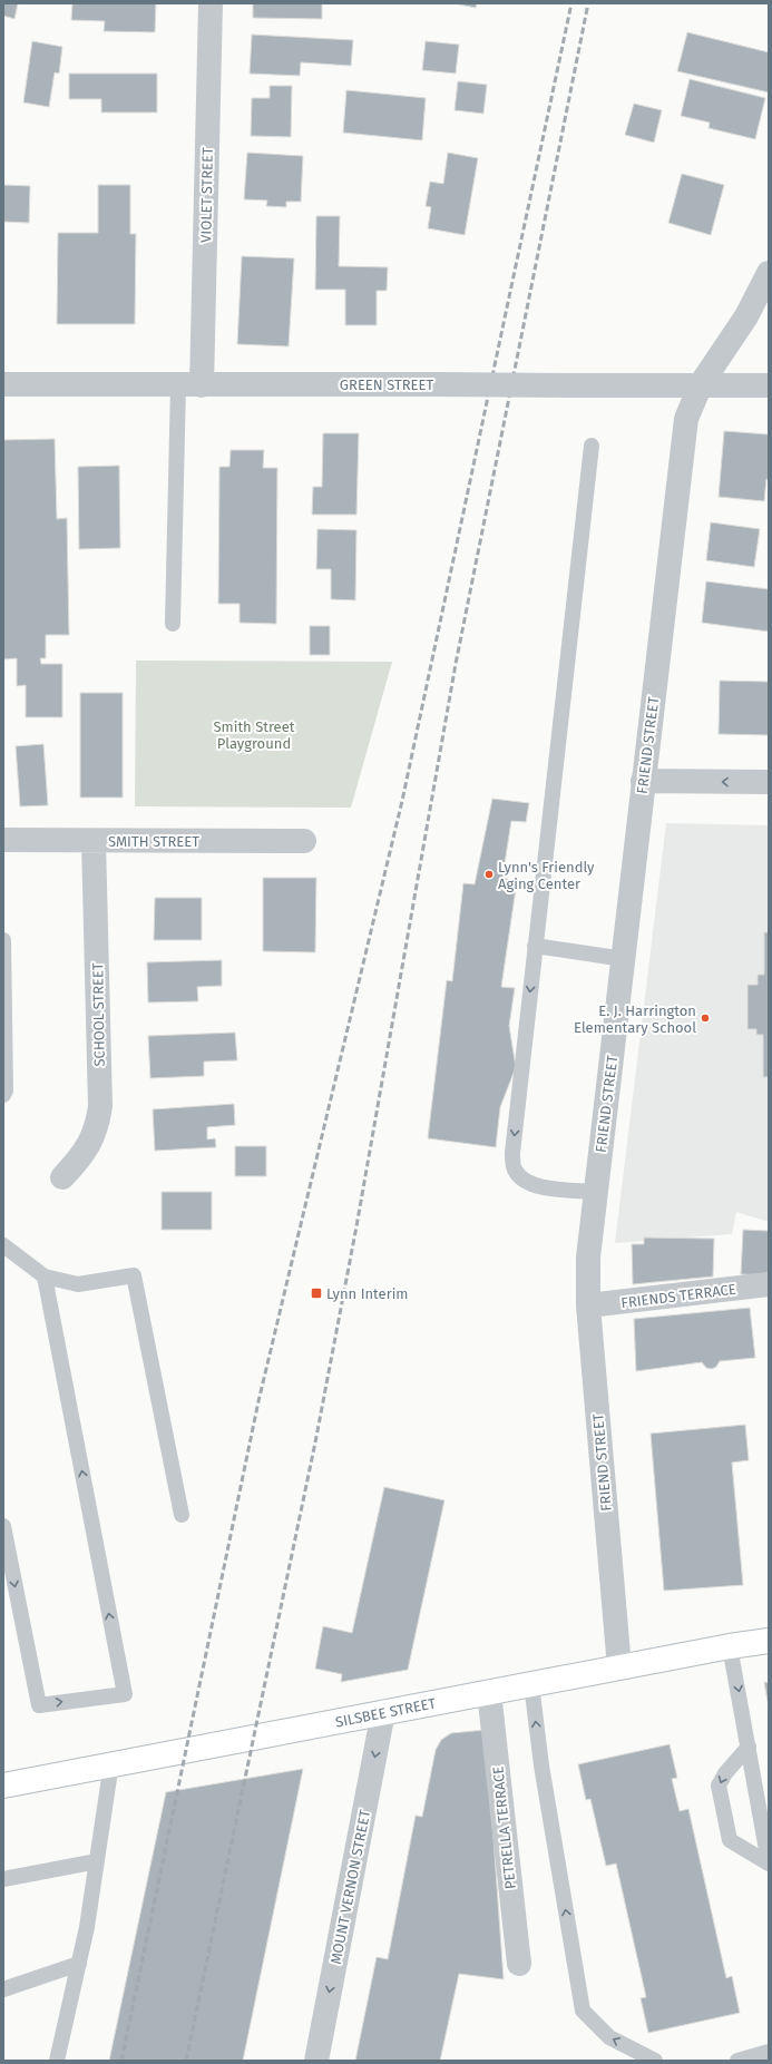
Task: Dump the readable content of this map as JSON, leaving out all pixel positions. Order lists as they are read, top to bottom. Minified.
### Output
{"streets":{"main road":["SILSBEE STREET"],"street":["VIOLET STREET","GREEN STREET","FRIEND STREET","SMITH STREET","SCHOOL STREET","FRIENDS TERRACE","PETRELLA TERRACE","MOUNT VERNON STREET"]},"crossings":[["VIOLET STREET","GREEN STREET"],["GREEN STREET","FRIEND STREET"],["FRIEND STREET","FRIENDS TERRACE"],["FRIEND STREET","SILSBEE STREET"],["SMITH STREET","SCHOOL STREET"],["SILSBEE STREET","PETRELLA TERRACE"],["SILSBEE STREET","MOUNT VERNON STREET"]],"one_way":["MOUNT VERNON STREET"],"parks":["Smith Street Playground"],"places":{"other":["Lynn's Friendly Aging Center","E. J. Harrington Elementary School"],"transit":["Lynn Interim"]}}
